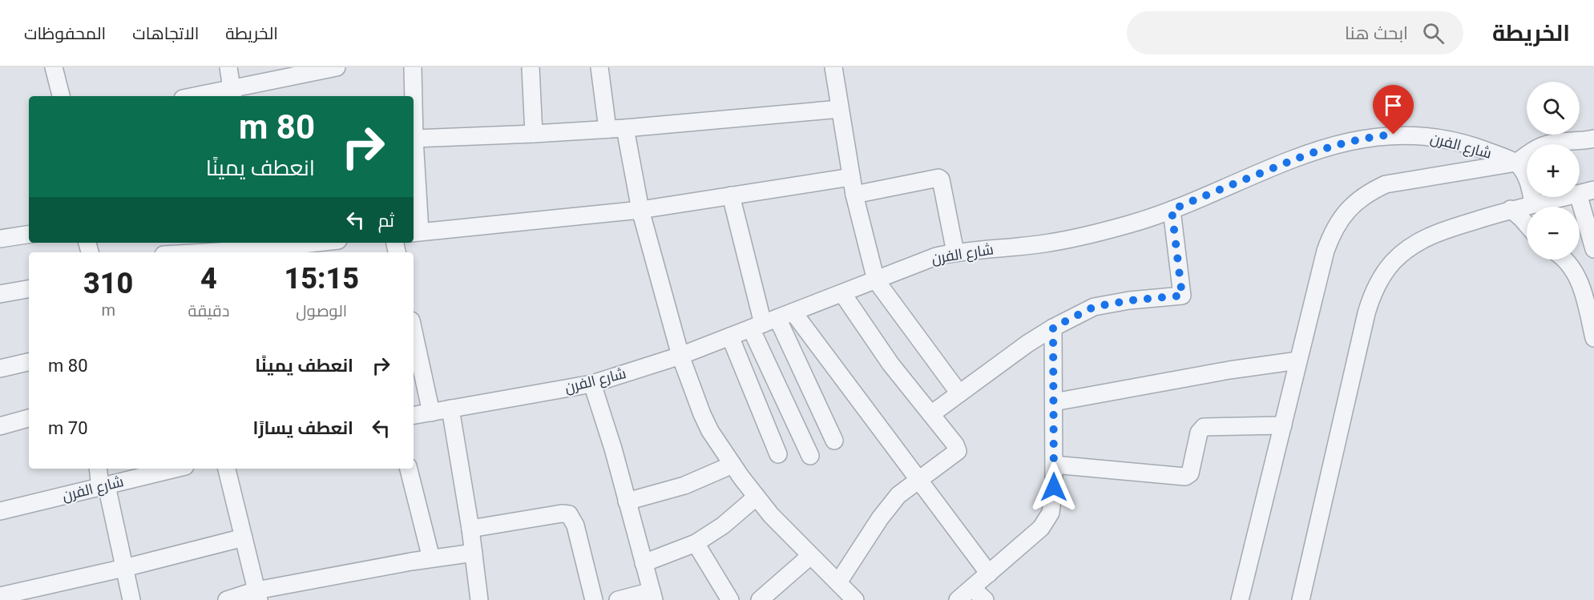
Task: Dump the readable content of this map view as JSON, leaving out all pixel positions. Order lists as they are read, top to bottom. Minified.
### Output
{"streets":{"street":["شارع الفرن"]},"page":{"header":"الخريطة","search":"ابحث هنا","nav":["الخريطة","الاتجاهات","المحفوظات"],"map_buttons":["+","−"],"turn":["80 m","انعطف يمينًا"],"then":"ثم","eta":["15:15","الوصول","4","دقيقة","310","m"],"list":[{"name":"انعطف يمينًا","value":"80 m"},{"name":"انعطف يسارًا","value":"70 m"}]}}
